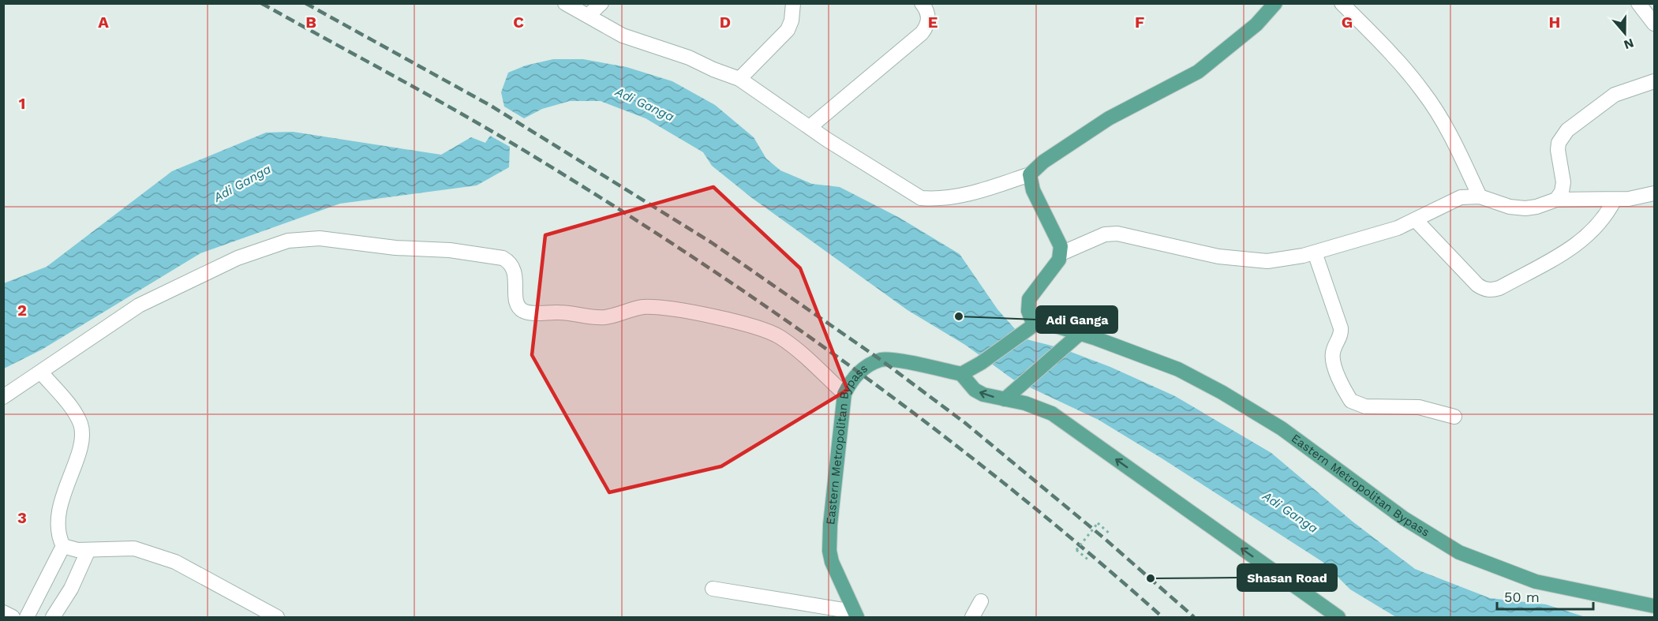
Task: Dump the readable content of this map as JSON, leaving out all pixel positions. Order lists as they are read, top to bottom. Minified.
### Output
{"streets":{"main road":["Eastern Metropolitan Bypass"]},"water":["Adi Ganga"],"places":["Adi Ganga","Shasan Road"],"scale_bar":"50 m","north":"bottom","grid":{"columns":["A","B","C","D","E","F","G","H"],"rows":["1","2","3"]}}
